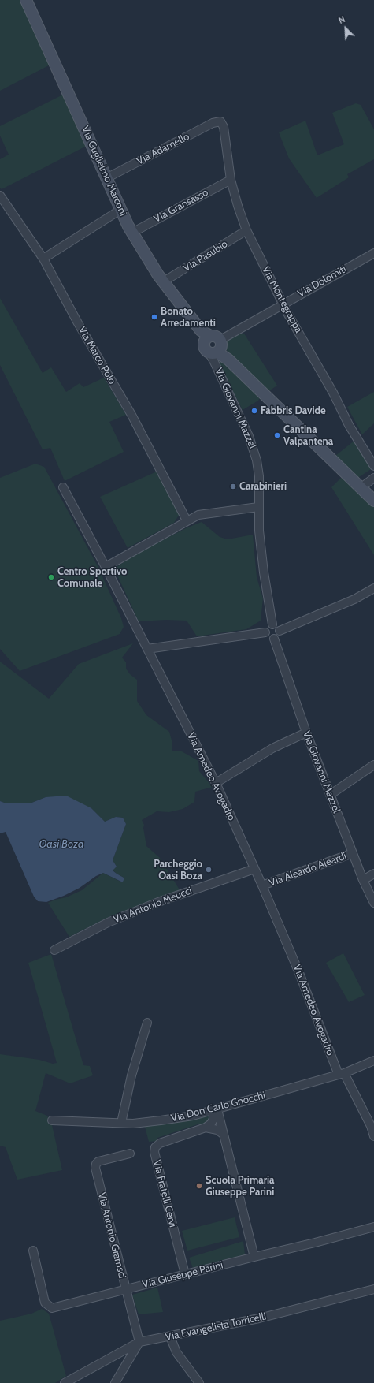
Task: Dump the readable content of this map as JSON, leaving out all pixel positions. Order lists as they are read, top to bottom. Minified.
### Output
{"streets":{"street":["Via Adamello","Via Guglielmo Marconi","Via Gransasso","Via Pasubio","Via Dolomiti","Via Montegrappa","Via Marco Polo","Via Giovanni Mazzel","Via Amedeo Avogadro","Via Aleardo Aleardi","Via Antonio Meucci","Via Don Carlo Gnocchi","Via Fratelli Cervi","Via Antonio Gramsci","Via Giuseppe Parini","Via Evangelista Torricelli"]},"crossings":[["Via Adamello","Via Guglielmo Marconi"],["Via Adamello","Via Montegrappa"],["Via Guglielmo Marconi","Via Gransasso"],["Via Guglielmo Marconi","Via Pasubio"],["Via Guglielmo Marconi","Via Dolomiti"],["Via Guglielmo Marconi","Via Giovanni Mazzel"],["Via Gransasso","Via Montegrappa"],["Via Pasubio","Via Montegrappa"],["Via Dolomiti","Via Montegrappa"],["Via Dolomiti","Via Giovanni Mazzel"],["Via Giovanni Mazzel","Via Aleardo Aleardi"],["Via Amedeo Avogadro","Via Aleardo Aleardi"],["Via Amedeo Avogadro","Via Antonio Meucci"],["Via Amedeo Avogadro","Via Don Carlo Gnocchi"],["Via Fratelli Cervi","Via Giuseppe Parini"],["Via Antonio Gramsci","Via Giuseppe Parini"],["Via Antonio Gramsci","Via Evangelista Torricelli"]],"water":["Oasi Boza"],"places":["Bonato Arredamenti","Fabbris Davide","Cantina Valpantena","Carabinieri","Centro Sportivo Comunale","Parcheggio Oasi Boza","Scuola Primaria Giuseppe Parini"],"north":"top left"}
